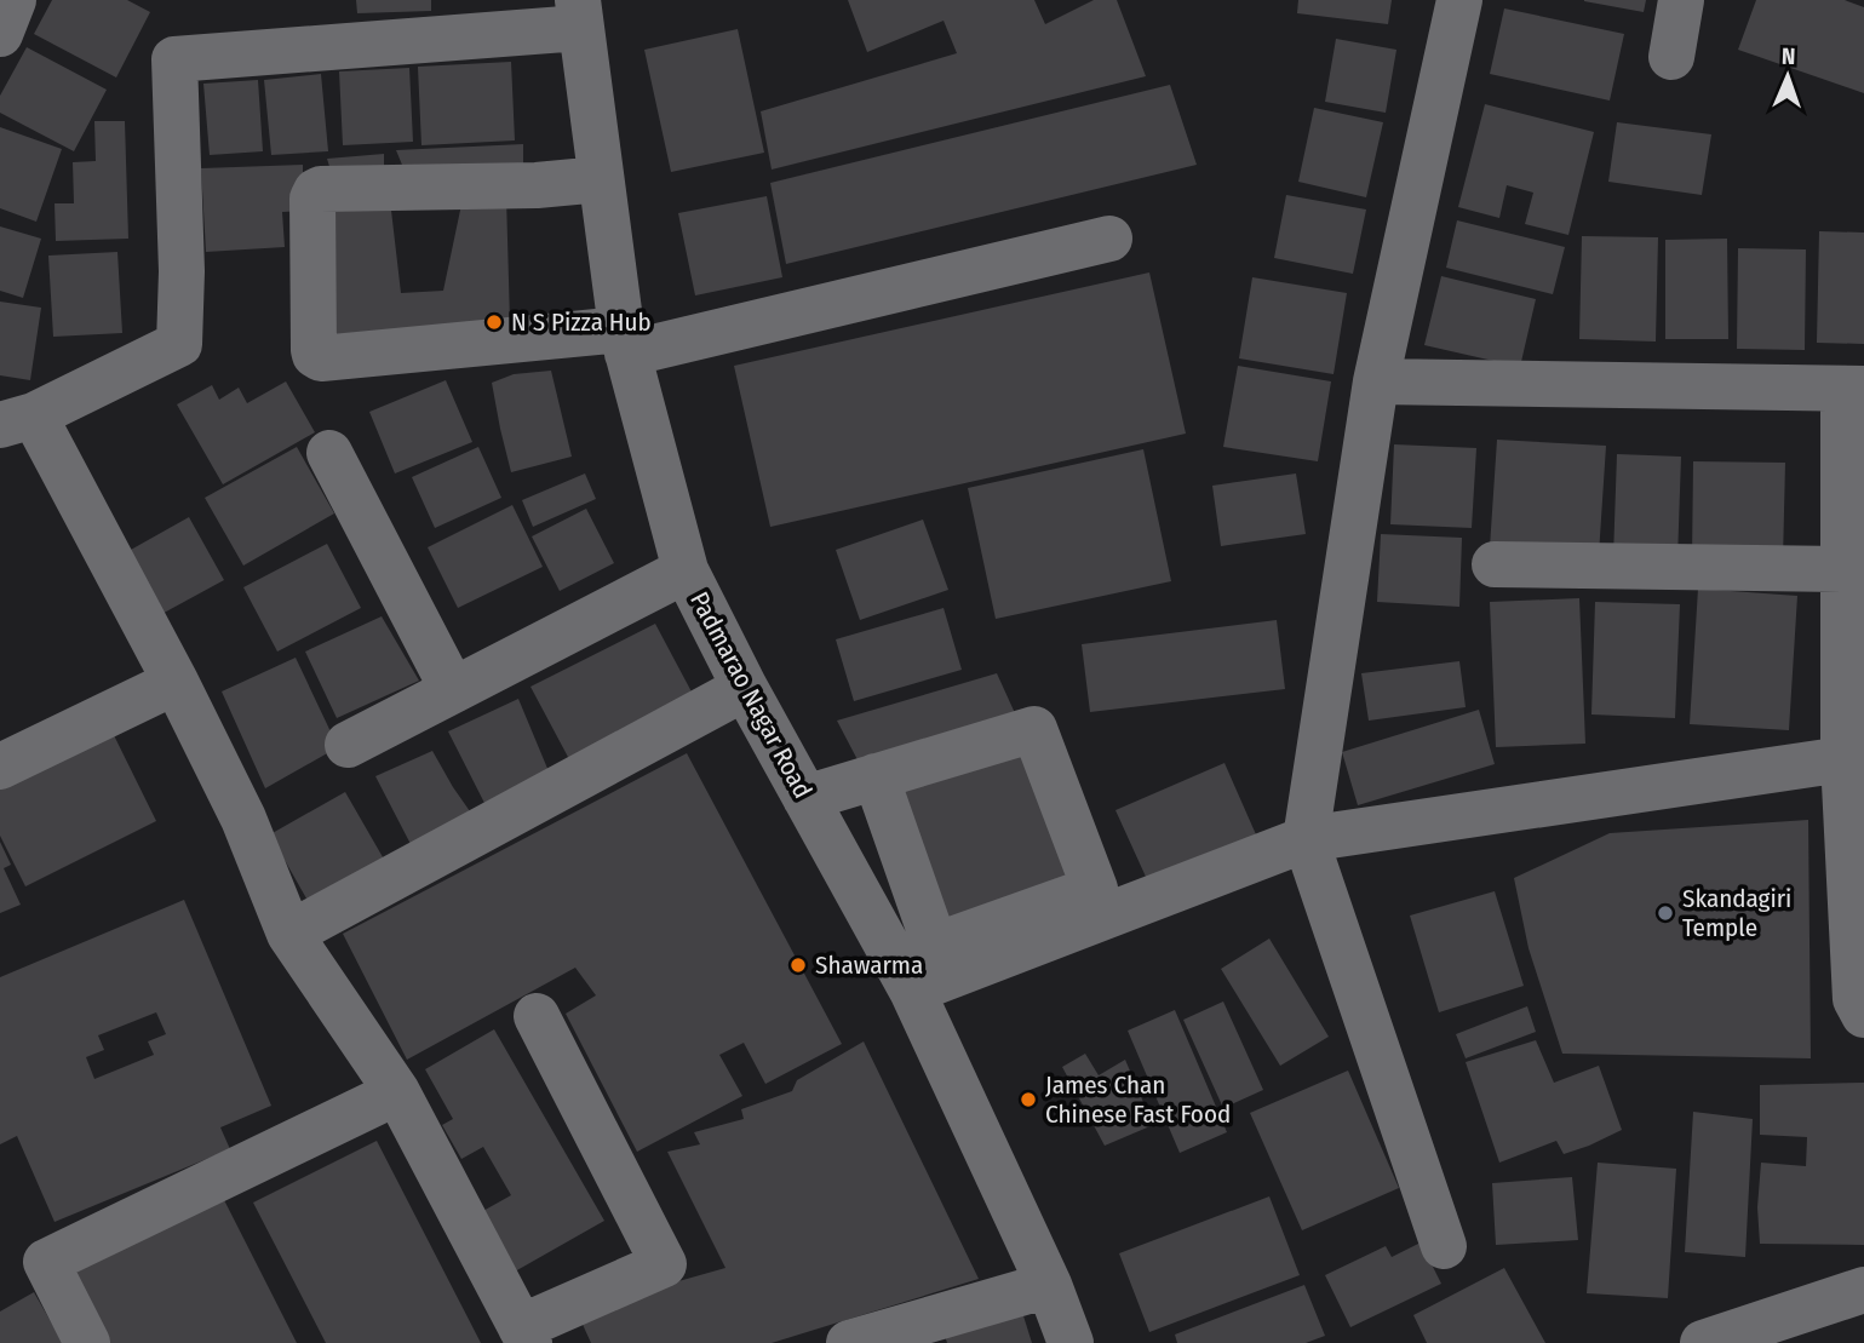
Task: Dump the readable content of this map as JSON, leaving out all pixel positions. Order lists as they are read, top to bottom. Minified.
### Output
{"streets":{"street":["Padmarao Nagar Road"]},"places":["N S Pizza Hub","Skandagiri Temple","Shawarma","James Chan Chinese Fast Food"],"north":"top"}
